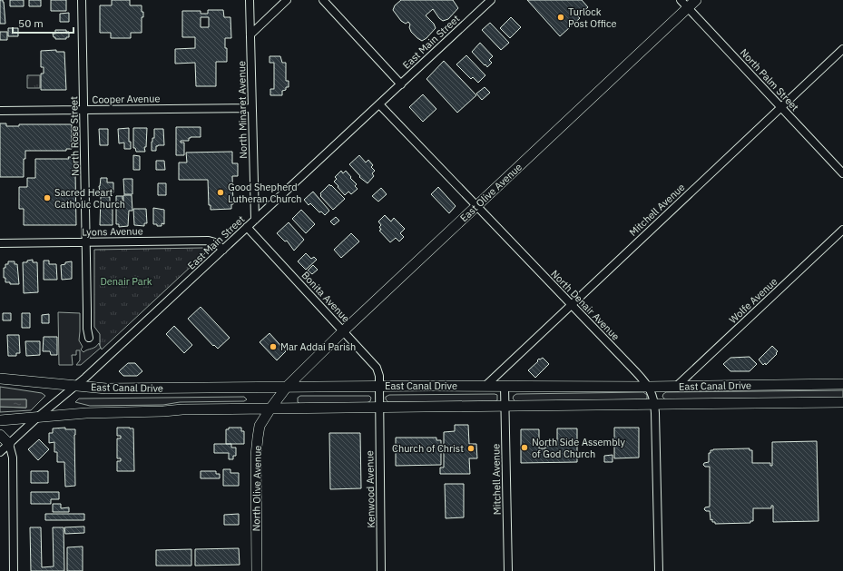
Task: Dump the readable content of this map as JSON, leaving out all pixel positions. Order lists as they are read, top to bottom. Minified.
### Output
{"streets":{"main road":["East Olive Avenue","East Canal Drive","North Olive Avenue"],"street":["East Main Street","North Palm Street","Cooper Avenue","North Minaret Avenue","North Rose Street","Mitchell Avenue","Lyons Avenue","Bonita Avenue","Wolfe Avenue","North Denair Avenue","Kenwood Avenue"]},"crossings":[["East Main Street","North Minaret Avenue"],["East Main Street","Lyons Avenue"],["East Main Street","Bonita Avenue"],["East Main Street","North Denair Avenue"],["East Main Street","East Canal Drive"],["North Palm Street","East Olive Avenue"],["North Palm Street","Mitchell Avenue"],["Cooper Avenue","North Minaret Avenue"],["Cooper Avenue","North Rose Street"],["North Rose Street","Lyons Avenue"],["East Olive Avenue","Bonita Avenue"],["East Olive Avenue","North Denair Avenue"],["East Olive Avenue","East Canal Drive"],["East Olive Avenue","North Olive Avenue"],["Mitchell Avenue","North Denair Avenue"],["Mitchell Avenue","East Canal Drive"],["Bonita Avenue","East Canal Drive"],["Bonita Avenue","Kenwood Avenue"],["Wolfe Avenue","East Canal Drive"],["North Denair Avenue","East Canal Drive"],["East Canal Drive","North Olive Avenue"],["East Canal Drive","Kenwood Avenue"]],"parks":["Denair Park"],"places":["Turlock Post Office","Good Shepherd Lutheran Church","Sacred Heart Catholic Church","Mar Addai Parish","North Side Assembly of God Church","Church of Christ"],"scale_bar":"50 m"}
